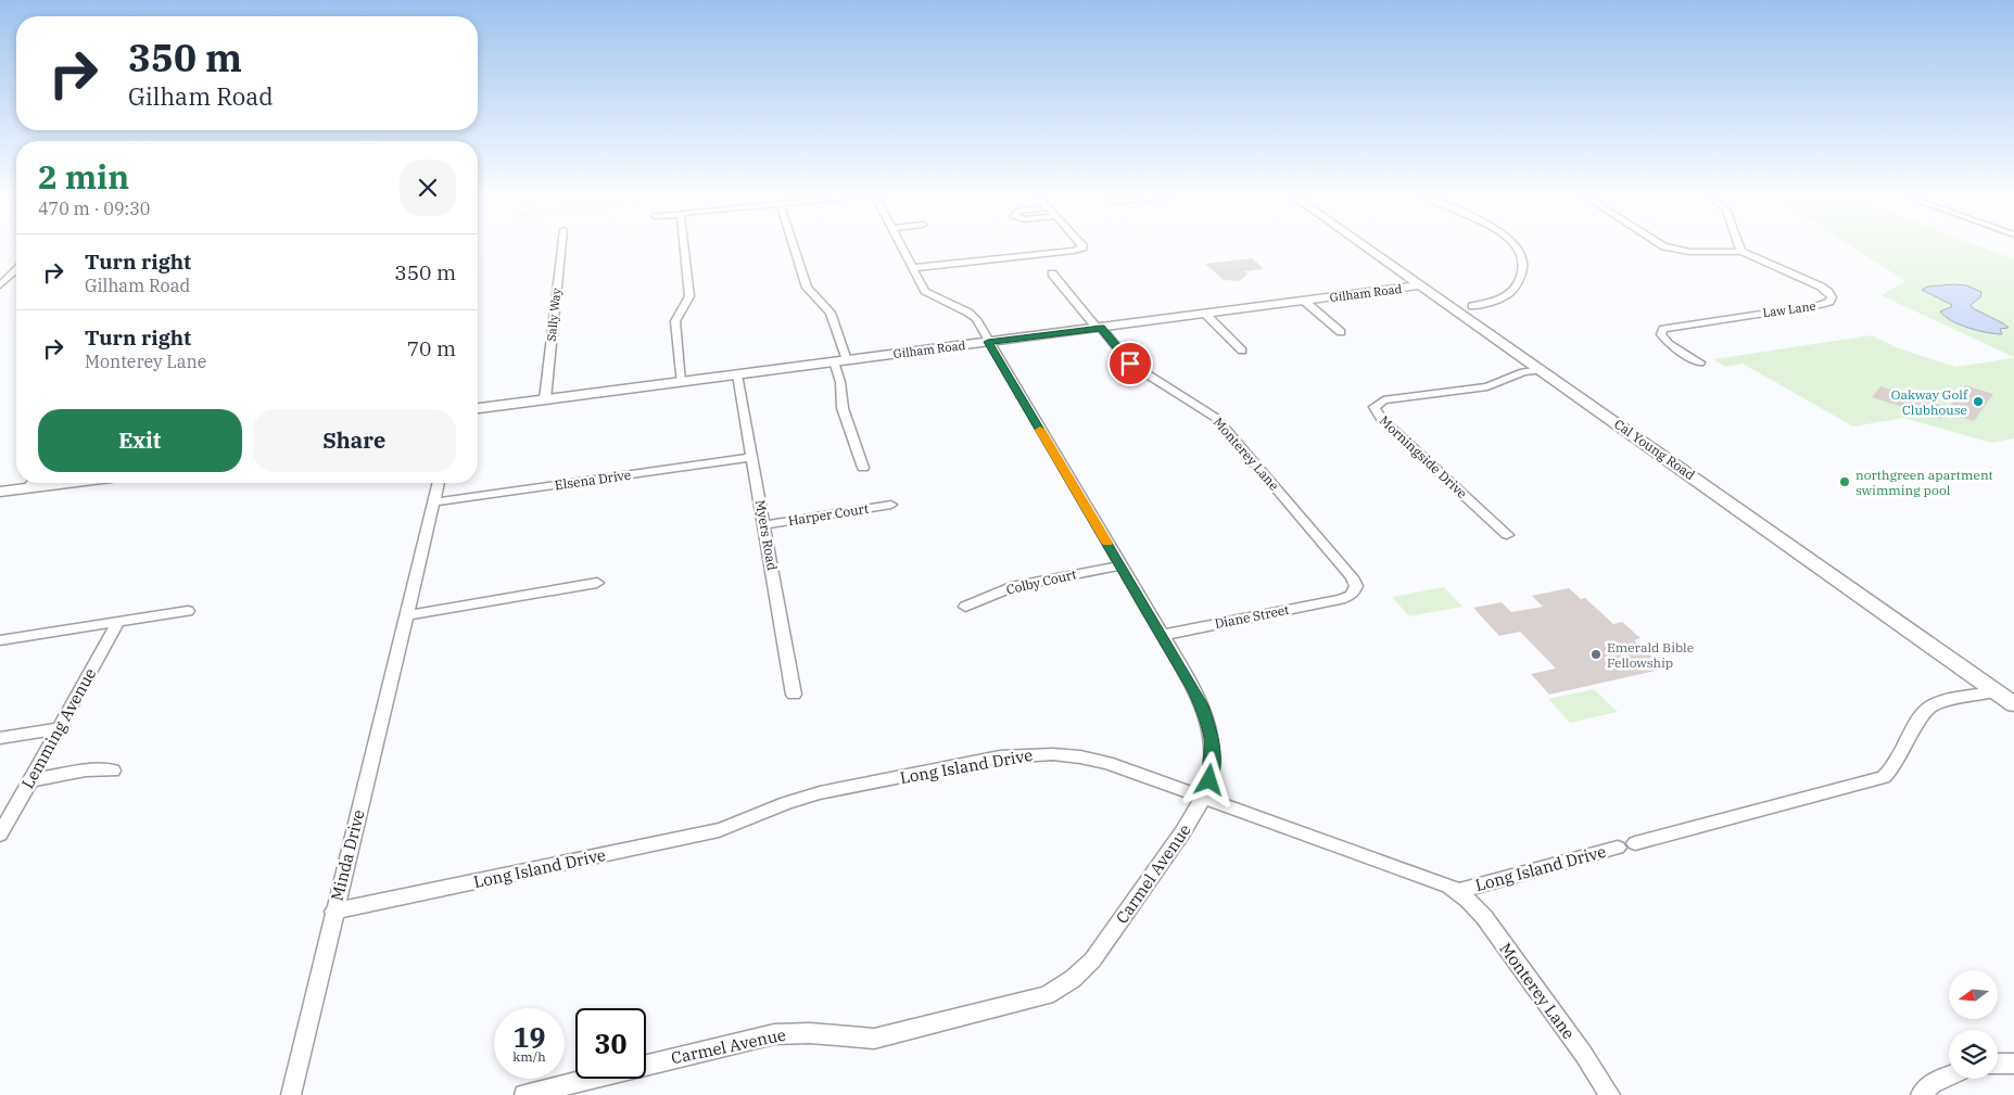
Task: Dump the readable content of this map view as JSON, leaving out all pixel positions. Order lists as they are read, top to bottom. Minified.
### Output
{"streets":{"street":["Gilham Road","Law Lane","Sally Way","Cal Young Road","Monterey Lane","Morningside Drive","Elsena Drive","Harper Court","Myers Road","Colby Court","Diane Street","Lemming Avenue","Long Island Drive","Minda Drive","Carmel Avenue"]},"crossings":[["Gilham Road","Sally Way"],["Gilham Road","Cal Young Road"],["Gilham Road","Monterey Lane"],["Gilham Road","Myers Road"],["Gilham Road","Carmel Avenue"],["Cal Young Road","Morningside Drive"],["Cal Young Road","Long Island Drive"],["Monterey Lane","Diane Street"],["Monterey Lane","Long Island Drive"],["Elsena Drive","Myers Road"],["Elsena Drive","Minda Drive"],["Harper Court","Myers Road"],["Colby Court","Carmel Avenue"],["Diane Street","Carmel Avenue"],["Long Island Drive","Minda Drive"],["Long Island Drive","Carmel Avenue"]],"places":["Oakway Golf Clubhouse","northgreen apartment swimming pool","Emerald Bible Fellowship"],"north":"left","page":{"turn":["350 m","Gilham Road"],"heading":["2 min","470 m · 09:30"],"list":[{"name":"Turn right","note":"Gilham Road","value":"350 m"},{"name":"Turn right","note":"Monterey Lane","value":"70 m"}],"buttons":["Exit","Share"],"speed":"19 km/h","limit":"30"}}
